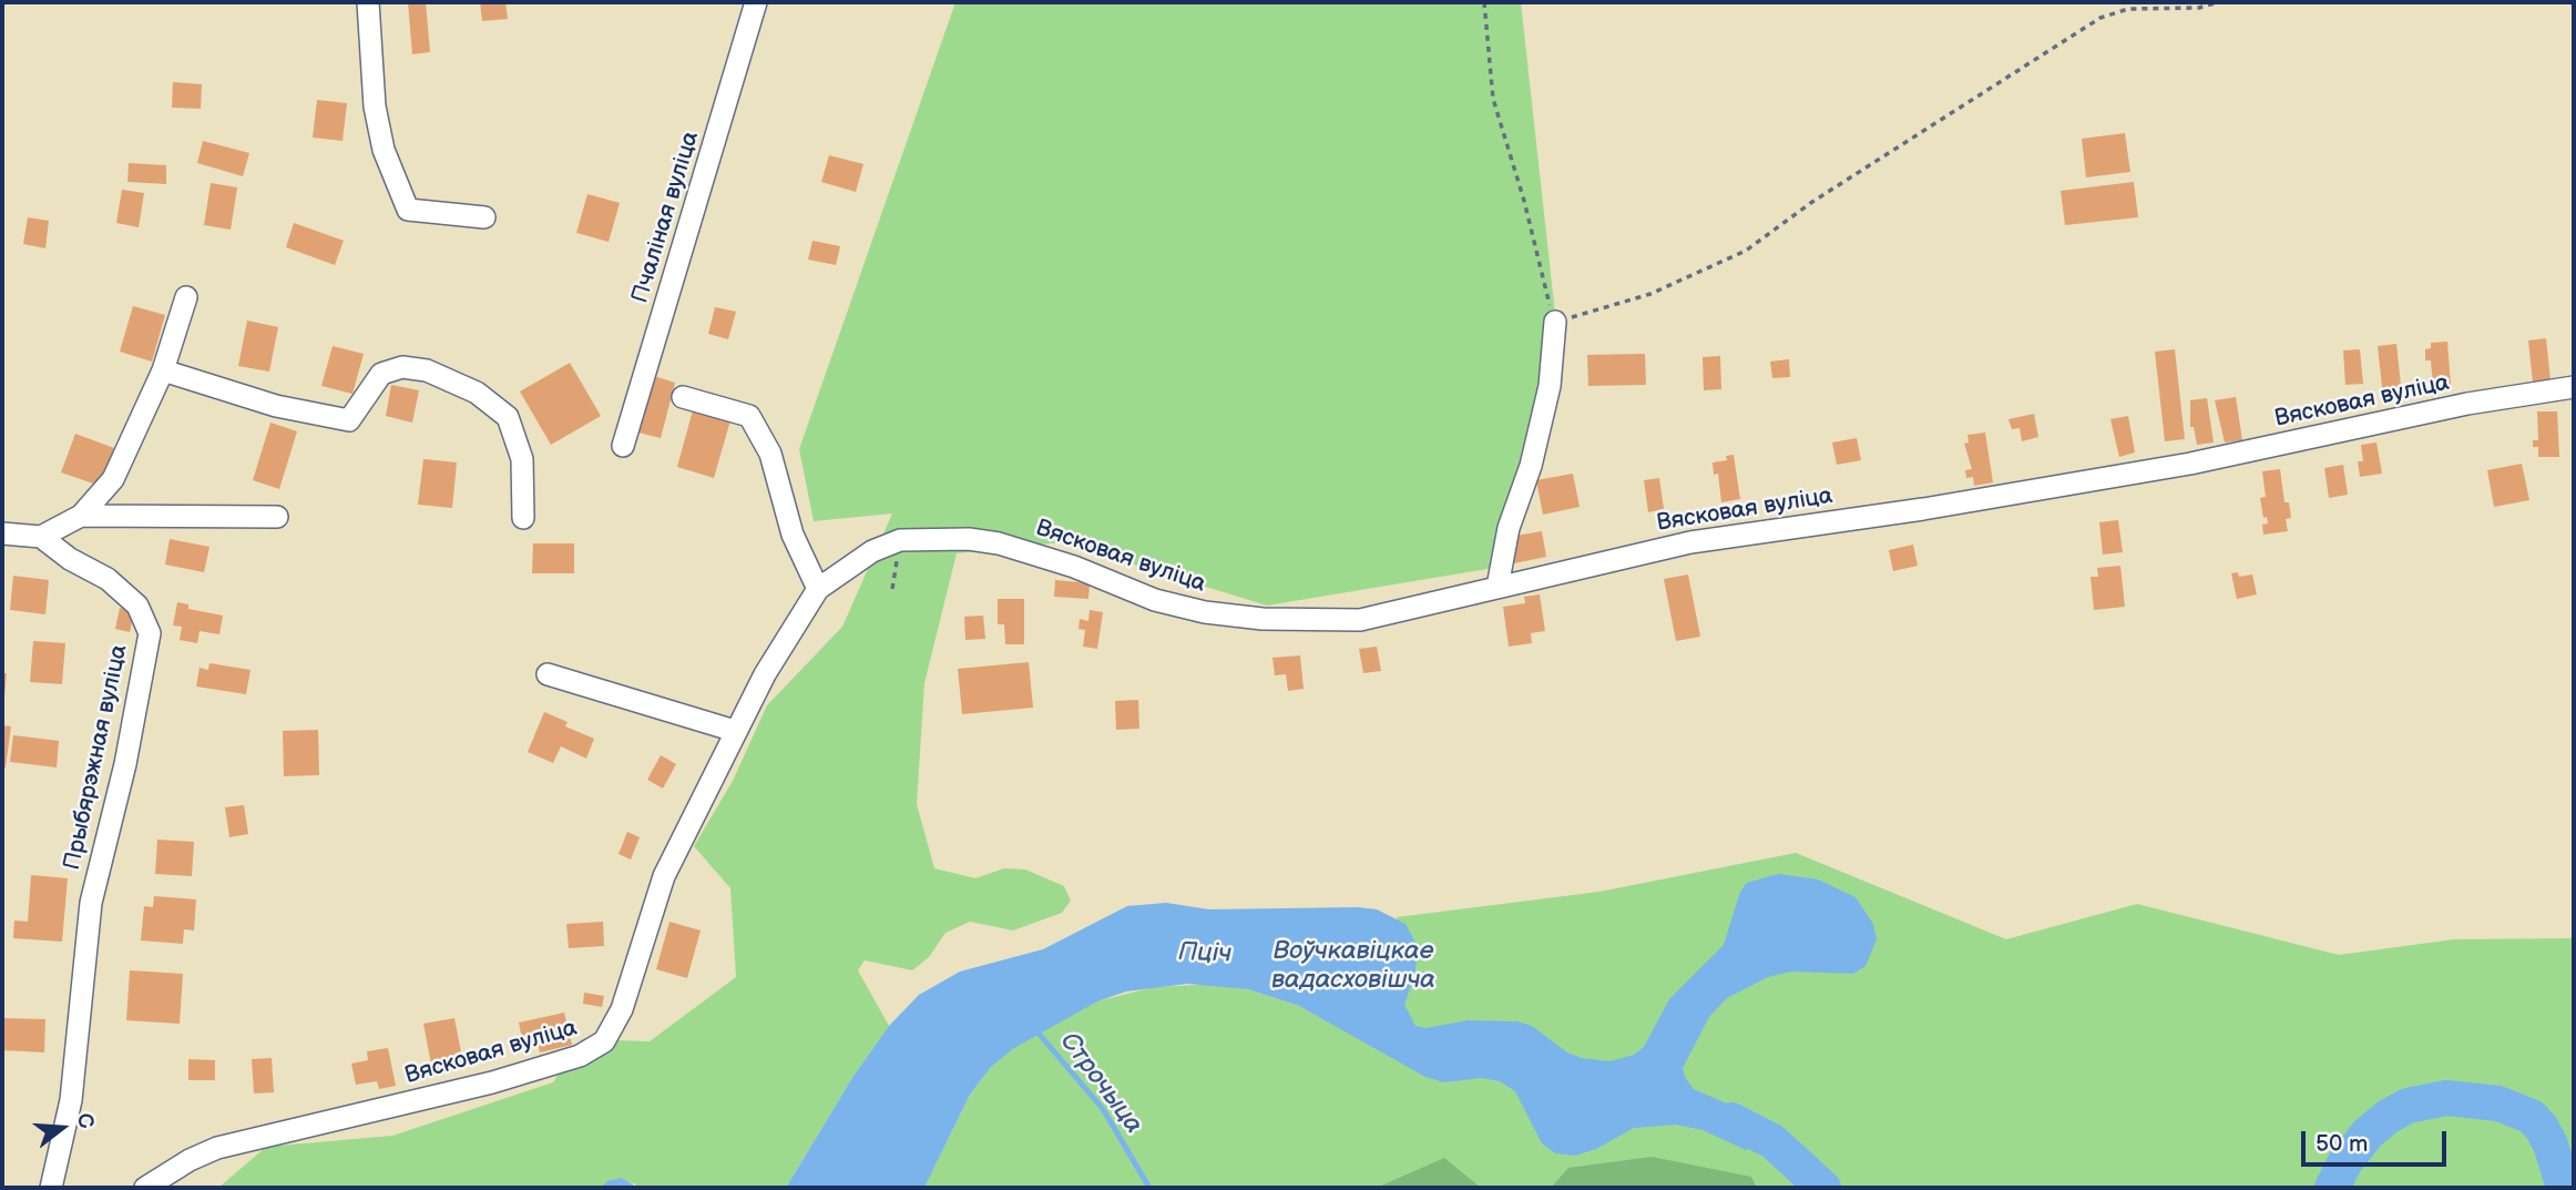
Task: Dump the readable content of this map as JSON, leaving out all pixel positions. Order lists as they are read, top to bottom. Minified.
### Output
{"streets":{"street":["Пчаліная вуліца","Вясковая вуліца","Прыбярэжная вуліца"]},"water":["Воўчкавіцкае вадасховішча","Пціч","Строчыца"],"scale_bar":"50 m","north":"right"}
